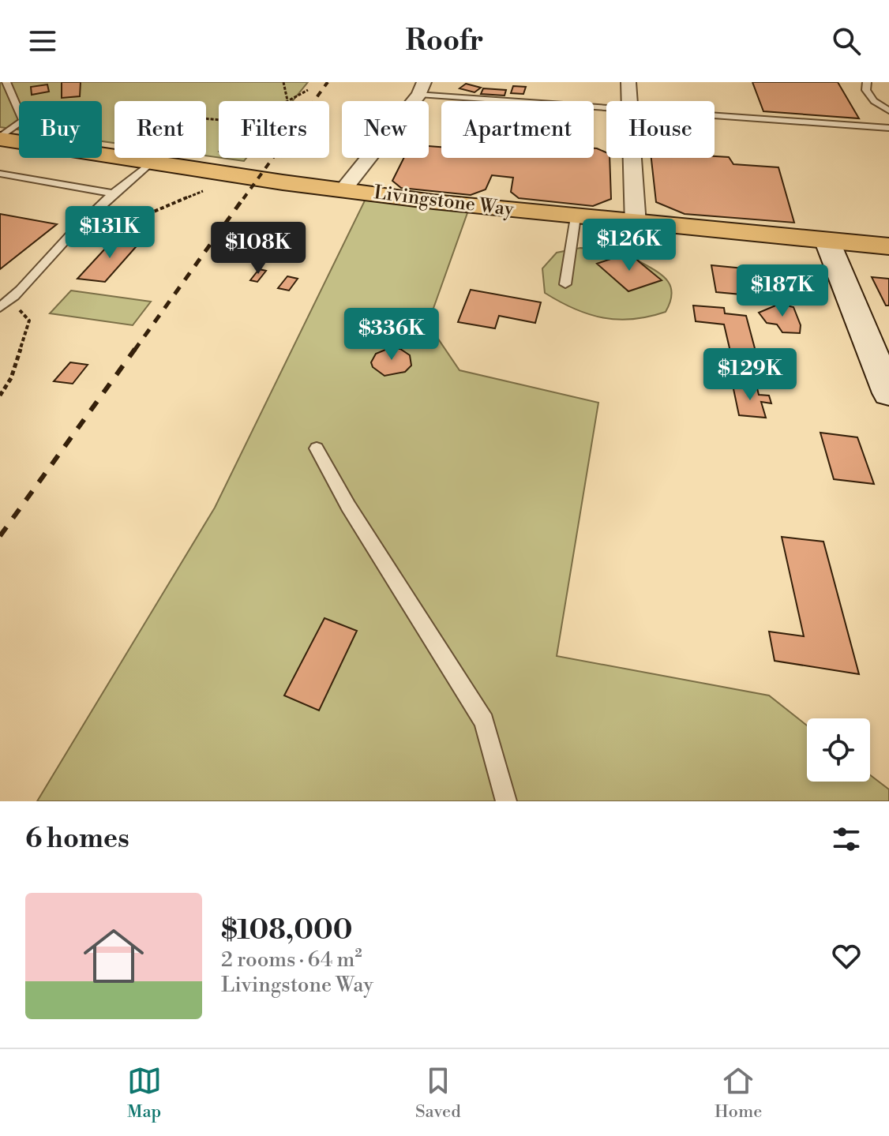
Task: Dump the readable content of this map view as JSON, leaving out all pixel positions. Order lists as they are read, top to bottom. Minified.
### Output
{"streets":{"highway":["Livingstone Way"]},"page":{"header":"Roofr","chip":["Buy","Rent","Filters","New","Apartment","House"],"price":["$131K","$126K","$108K","$187K","$336K","$129K"],"heading":"6 homes","list":[{"name":"$108,000","note":"2 rooms · 64 m² · Livingstone Way"}],"tabs":["Map","Saved","Home"]}}
